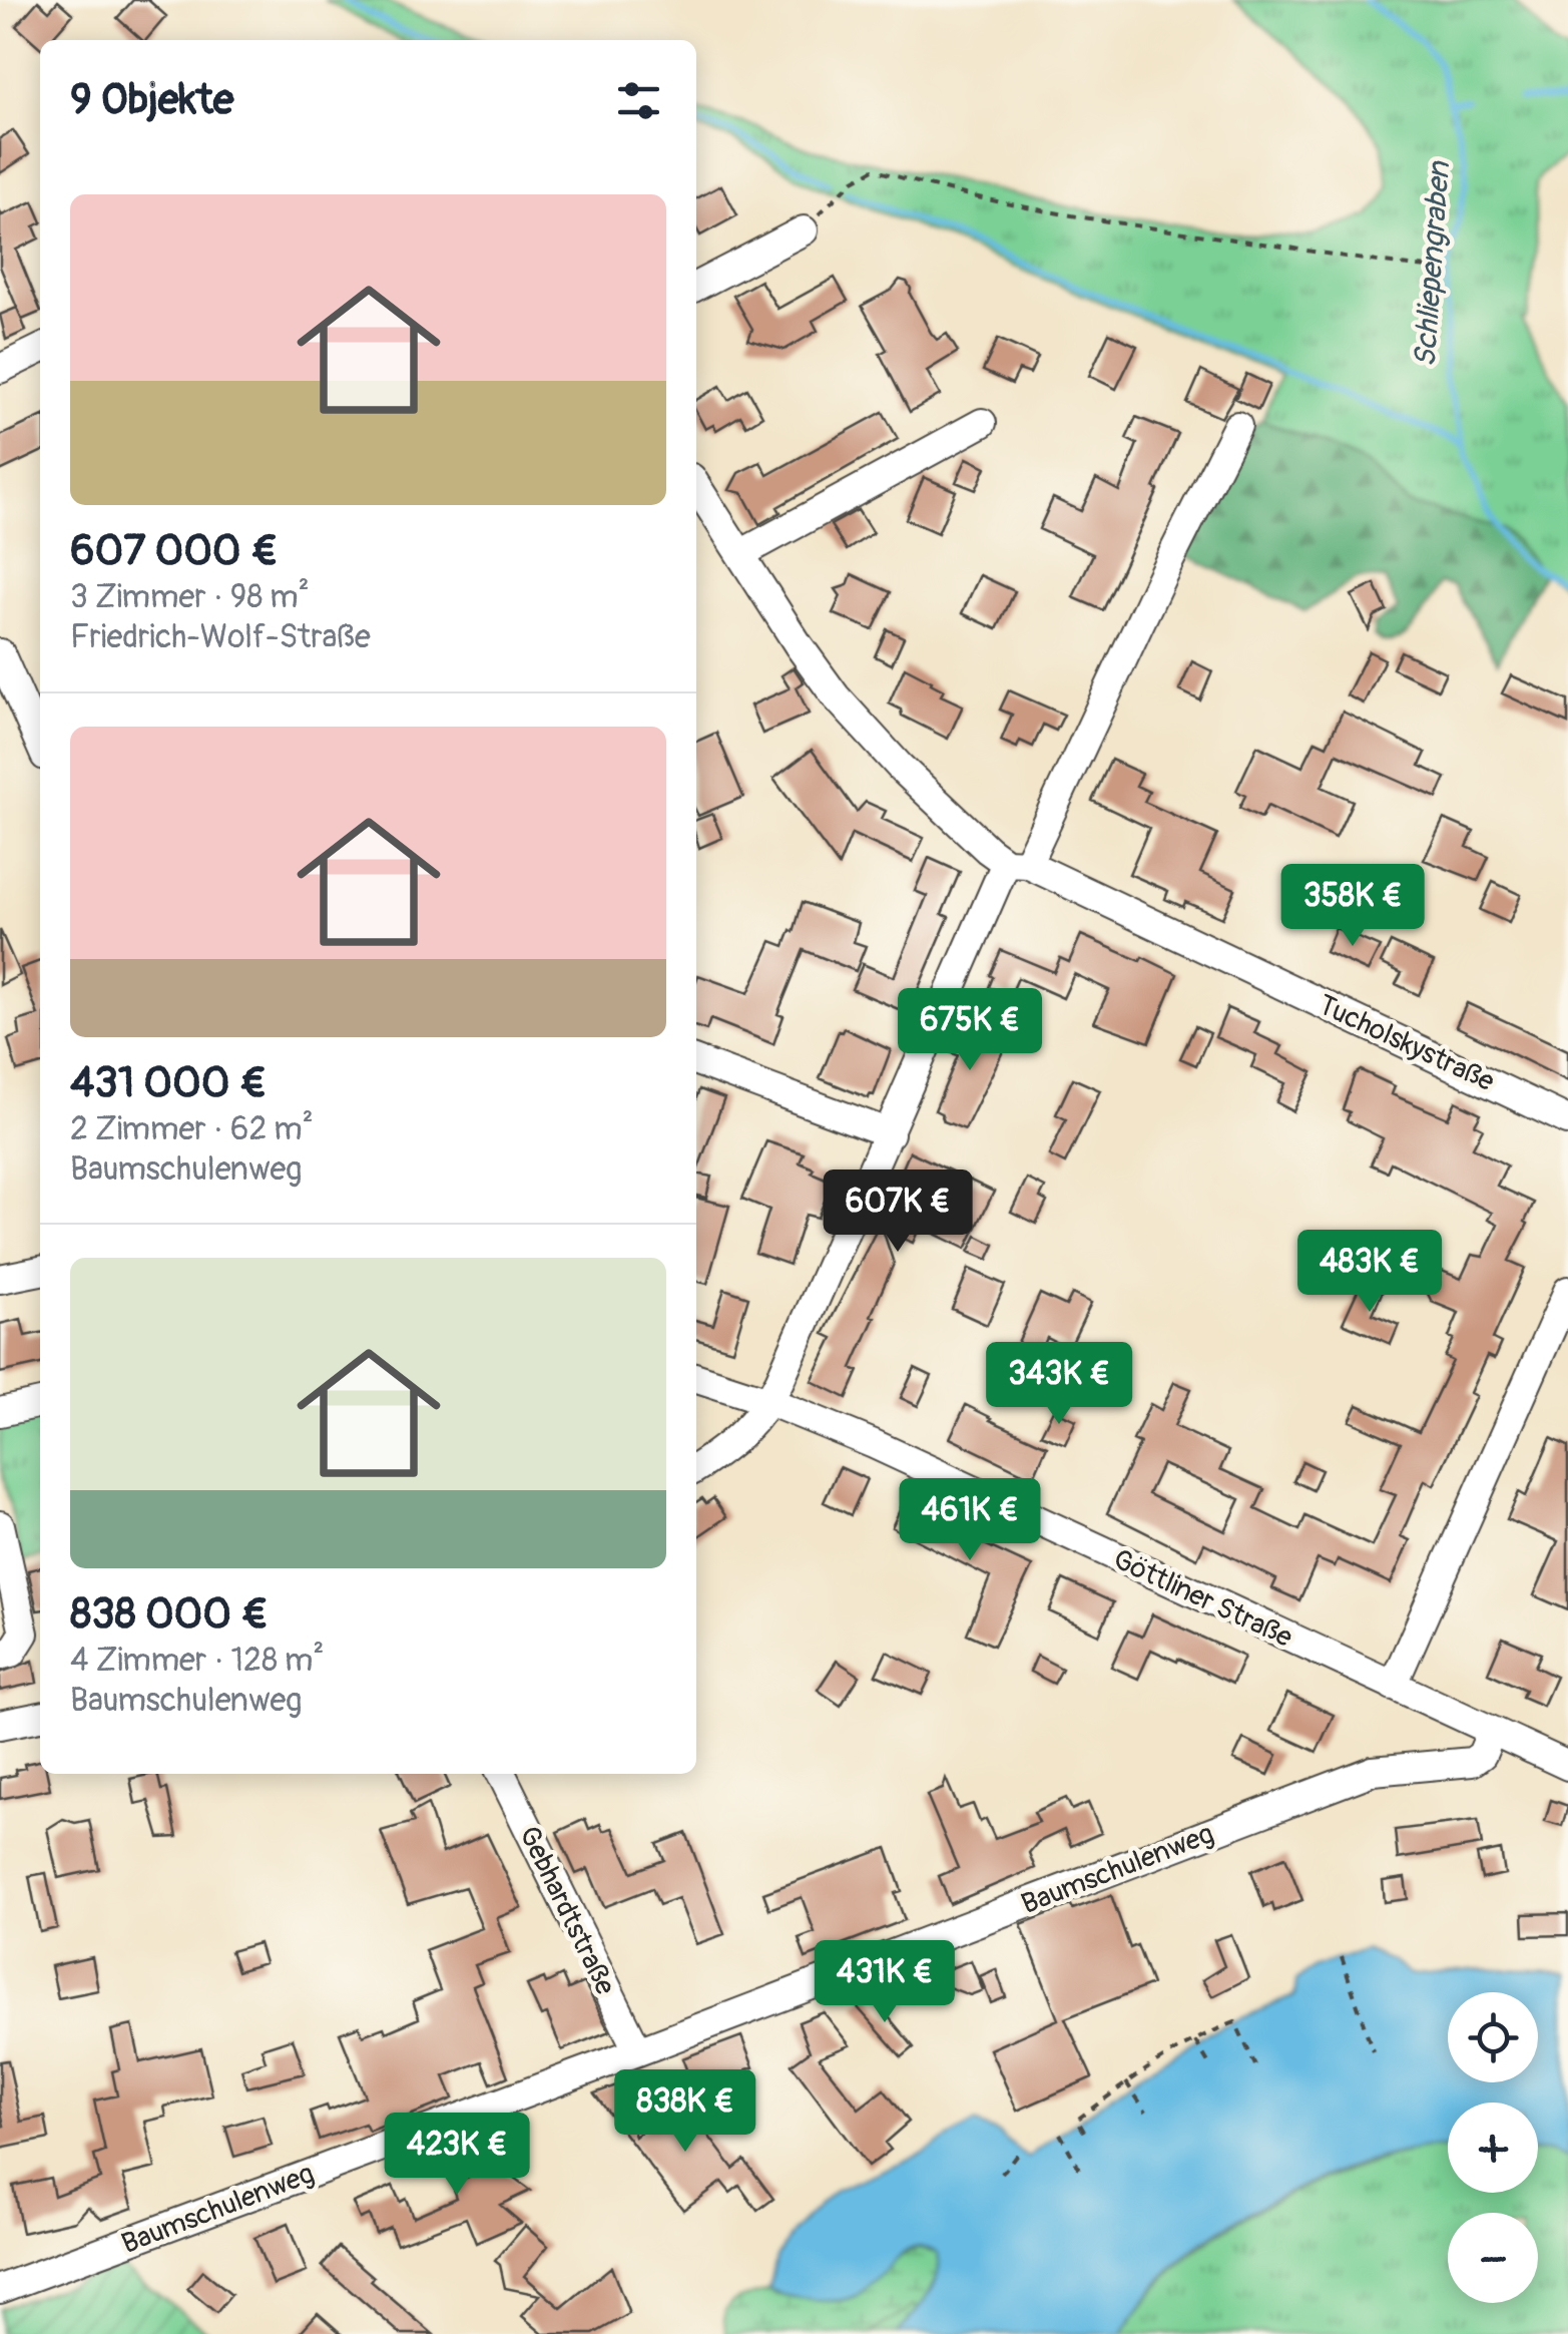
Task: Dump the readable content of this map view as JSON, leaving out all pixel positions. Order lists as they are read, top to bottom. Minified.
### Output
{"streets":{"street":["Tucholskystraße","Göttliner Straße","Baumschulenweg","Gebhardtstraße"]},"crossings":[["Göttliner Straße","Baumschulenweg"],["Baumschulenweg","Gebhardtstraße"]],"water":["Schliepengraben"],"page":{"heading":"9 Objekte","list":[{"name":"607 000 €","note":"3 Zimmer · 98 m² · Friedrich-Wolf-Straße"},{"name":"431 000 €","note":"2 Zimmer · 62 m² · Baumschulenweg"},{"name":"838 000 €","note":"4 Zimmer · 128 m² · Baumschulenweg"}],"price":["358K €","675K €","607K €","483K €","343K €","461K €","431K €","838K €","423K €"],"map_buttons":["+","−"]}}
